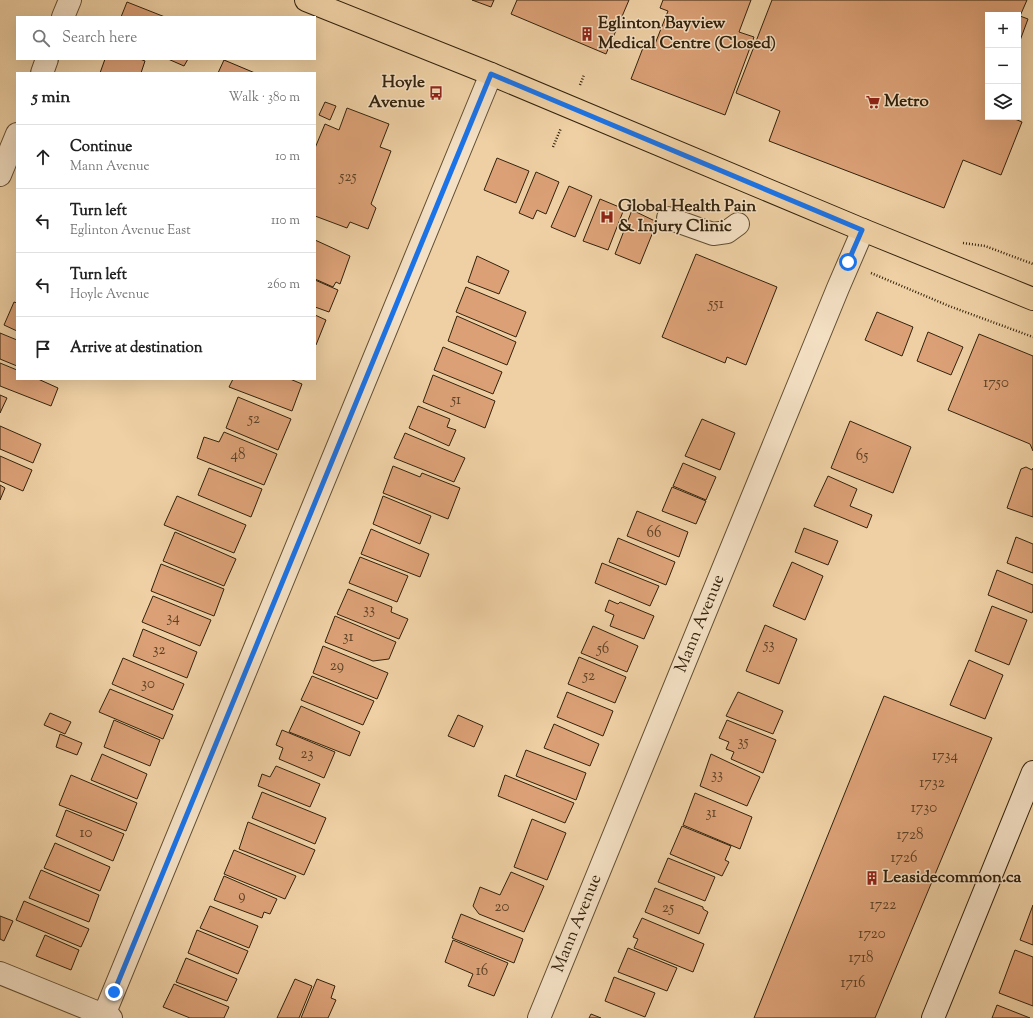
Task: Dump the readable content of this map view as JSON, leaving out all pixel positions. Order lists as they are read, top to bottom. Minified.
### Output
{"streets":{"street":["Mann Avenue"]},"places":{"building":["Eglinton Bayview Medical Centre (Closed)","Leasidecommon.ca"],"bus stop":["Hoyle Avenue"],"supermarket":["Metro"],"hospital":["Global Health Pain & Injury Clinic"]},"house_numbers":["525","551","1750","51","52","48","65","66","33","34","31","53","56","32","29","52","30","35","23","1734","33","1732","1730","31","10","1728","1726","9","1722","20","25","1720","1718","16","1716"],"page":{"map_buttons":["+","−"],"search":"Search here","heading":["5 min","Walk · 380 m"],"list":[["Continue","Mann Avenue","10 m"],["Turn left","Eglinton Avenue East","110 m"],["Turn left","Hoyle Avenue","260 m"],"Arrive at destination"]}}
